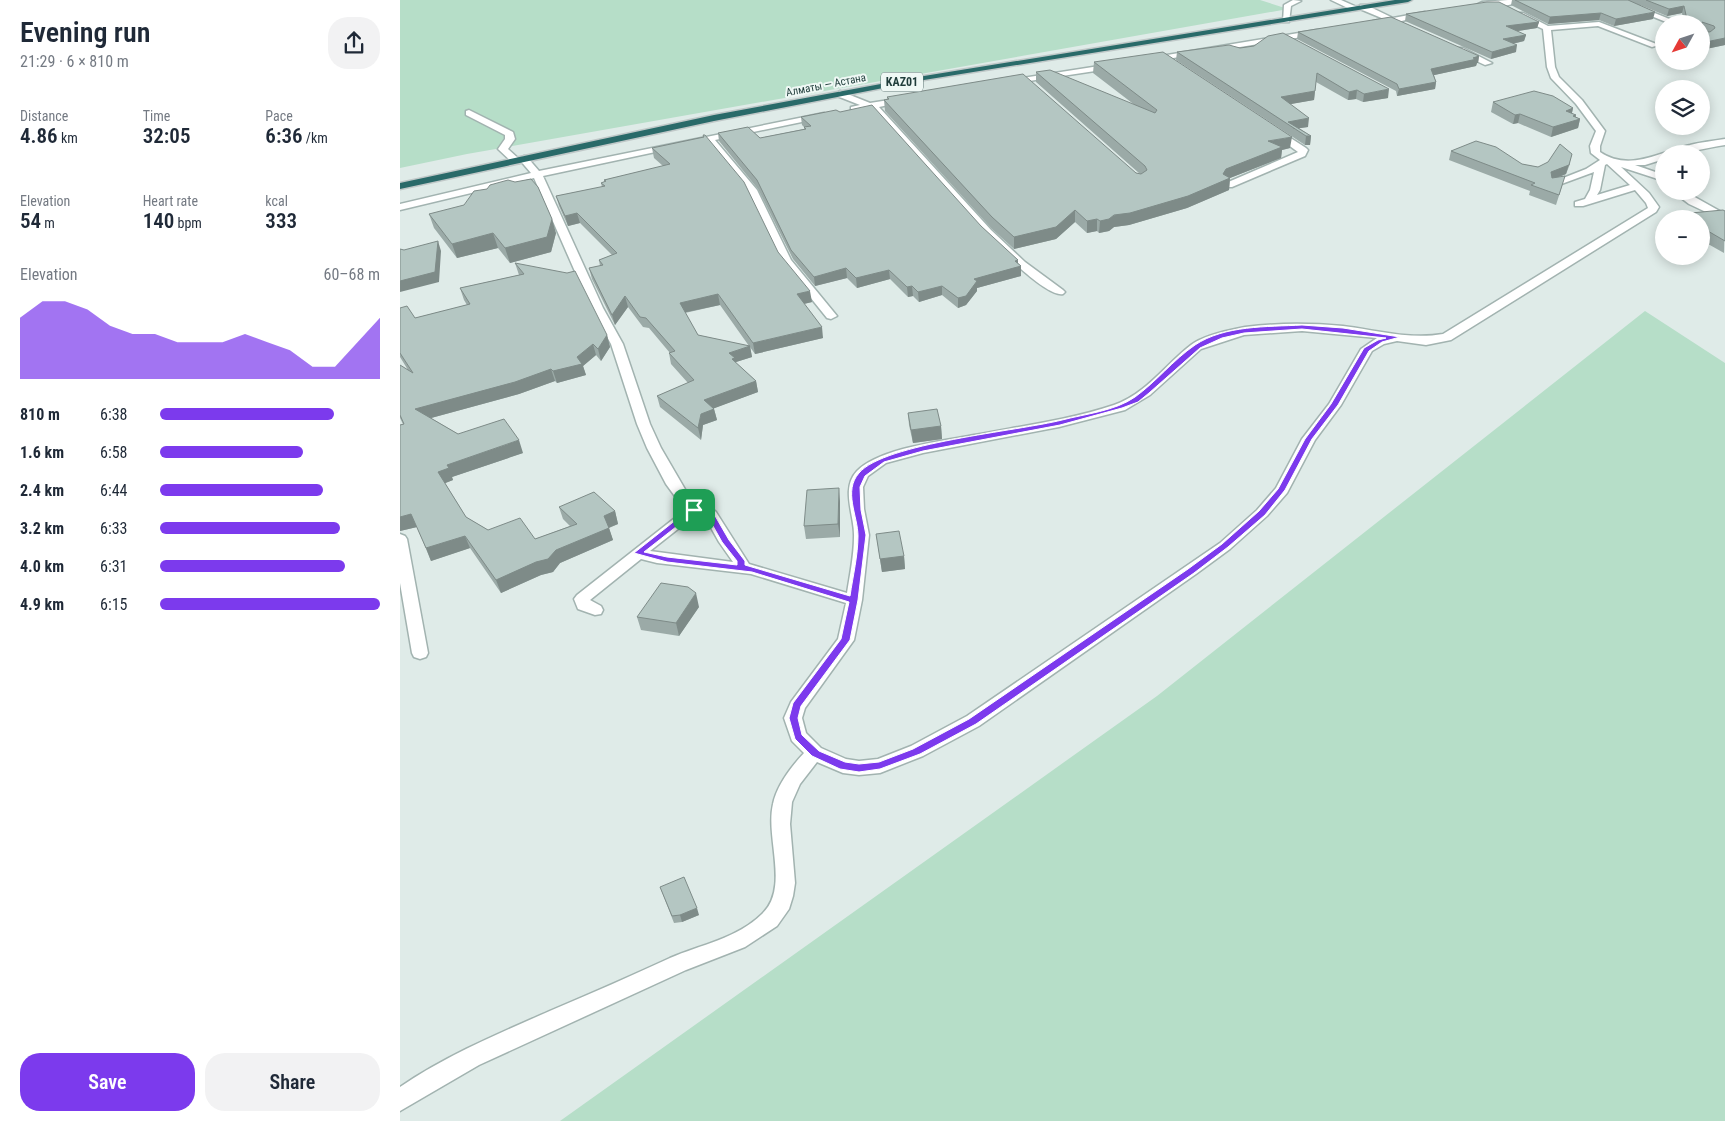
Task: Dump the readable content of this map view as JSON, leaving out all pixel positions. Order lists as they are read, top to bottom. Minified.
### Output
{"streets":{"highway":["KАZ01","Алматы — Астана"]},"north":"bottom left","page":{"heading":["Evening run","21:29 · 6 × 810 m"],"map_buttons":["+","−"],"stats":[["Distance","4.86 km"],["Time","32:05"],["Pace","6:36 /km"],["Elevation","54 m"],["Heart rate","140 bpm"],["kcal","333"]],"chart":["Elevation","60–68 m"],"list":[{"name":"810 m","note":"6:38"},{"name":"1.6 km","note":"6:58"},{"name":"2.4 km","note":"6:44"},{"name":"3.2 km","note":"6:33"},{"name":"4.0 km","note":"6:31"},{"name":"4.9 km","note":"6:15"}],"buttons":["Save","Share"]}}
